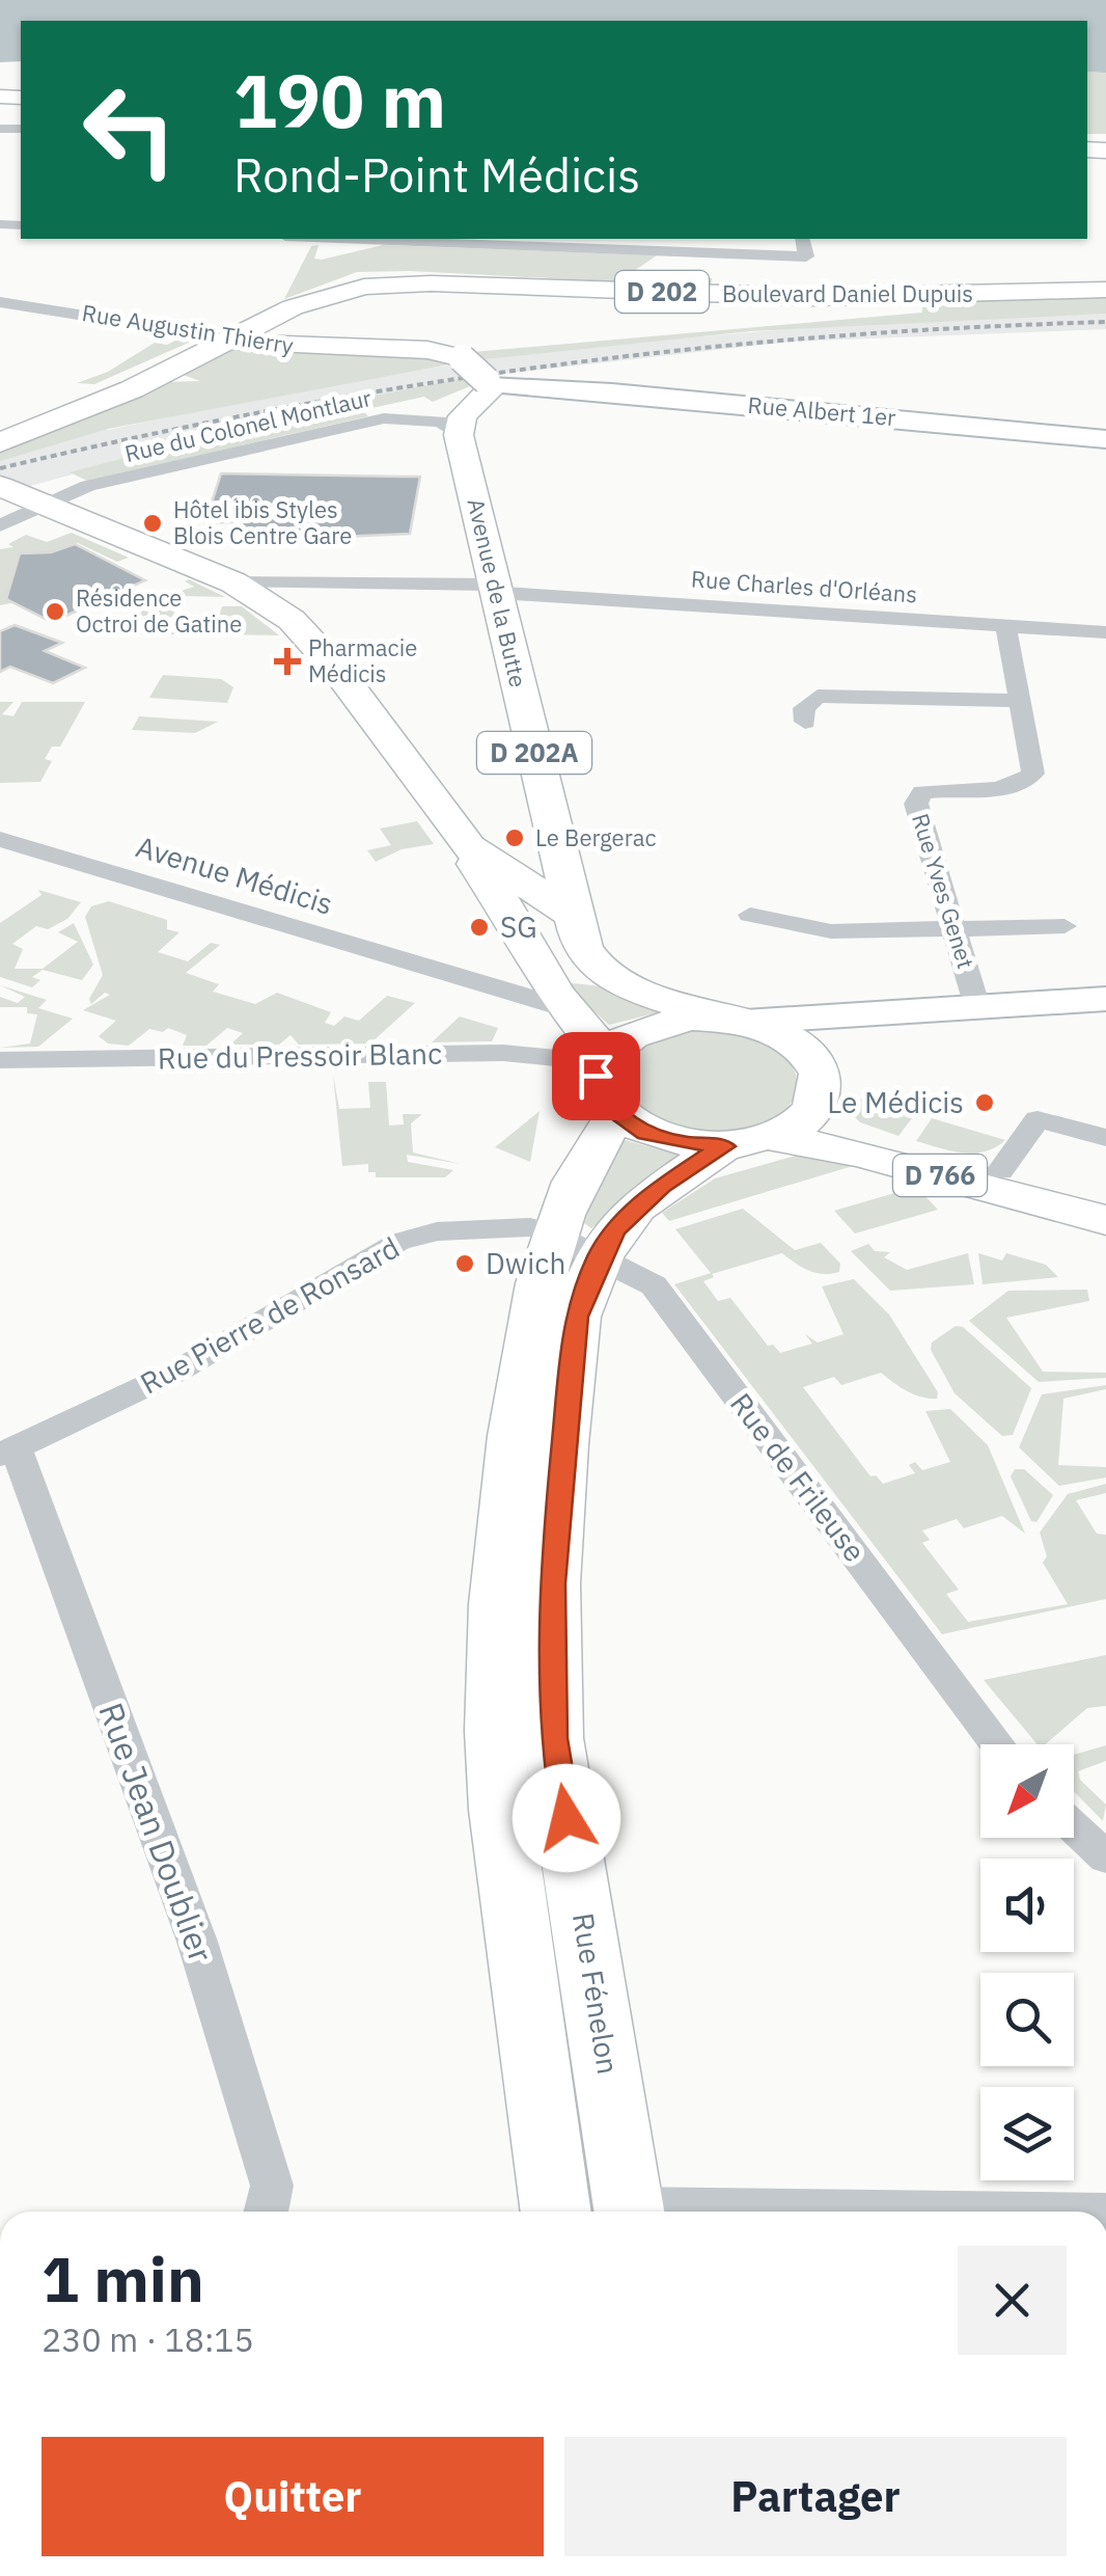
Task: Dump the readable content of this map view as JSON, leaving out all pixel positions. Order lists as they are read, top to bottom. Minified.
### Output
{"streets":{"main road":["D 202","Boulevard Daniel Dupuis","Rue Augustin Thierry","Avenue de la Butte","D 202A","D 766","Rue Fénelon"],"street":["Rue Albert 1er","Rue du Colonel Montlaur","Rue Charles d'Orléans","Avenue Médicis","Rue Yves Genet","Rue du Pressoir Blanc","Rue Pierre de Ronsard","Rue de Frileuse","Rue Jean Doublier"]},"crossings":[["D 202","Boulevard Daniel Dupuis"],["D 202","Rue Augustin Thierry"],["Boulevard Daniel Dupuis","Rue Augustin Thierry"],["Rue Augustin Thierry","Rue Albert 1er"],["Rue du Colonel Montlaur","Avenue de la Butte"],["Rue Charles d'Orléans","Avenue de la Butte"],["Rue Charles d'Orléans","Rue Yves Genet"],["Avenue de la Butte","Rue du Pressoir Blanc"],["Avenue de la Butte","D 766"],["Avenue de la Butte","Rue Fénelon"],["Rue du Pressoir Blanc","D 766"],["Rue du Pressoir Blanc","Rue Fénelon"],["D 766","Rue Fénelon"],["Rue Pierre de Ronsard","Rue de Frileuse"],["Rue Pierre de Ronsard","Rue Jean Doublier"],["Rue Pierre de Ronsard","Rue Fénelon"],["Rue de Frileuse","Rue Fénelon"]],"places":{"other":["Hôtel ibis Styles Blois Centre Gare","Résidence Octroi de Gatine","Le Bergerac","SG","Le Médicis","Dwich"],"health":["Pharmacie Médicis"]},"north":"bottom left","page":{"turn":["190 m","Rond-Point Médicis"],"heading":["1 min","230 m · 18:15"],"buttons":["Quitter","Partager"]}}
